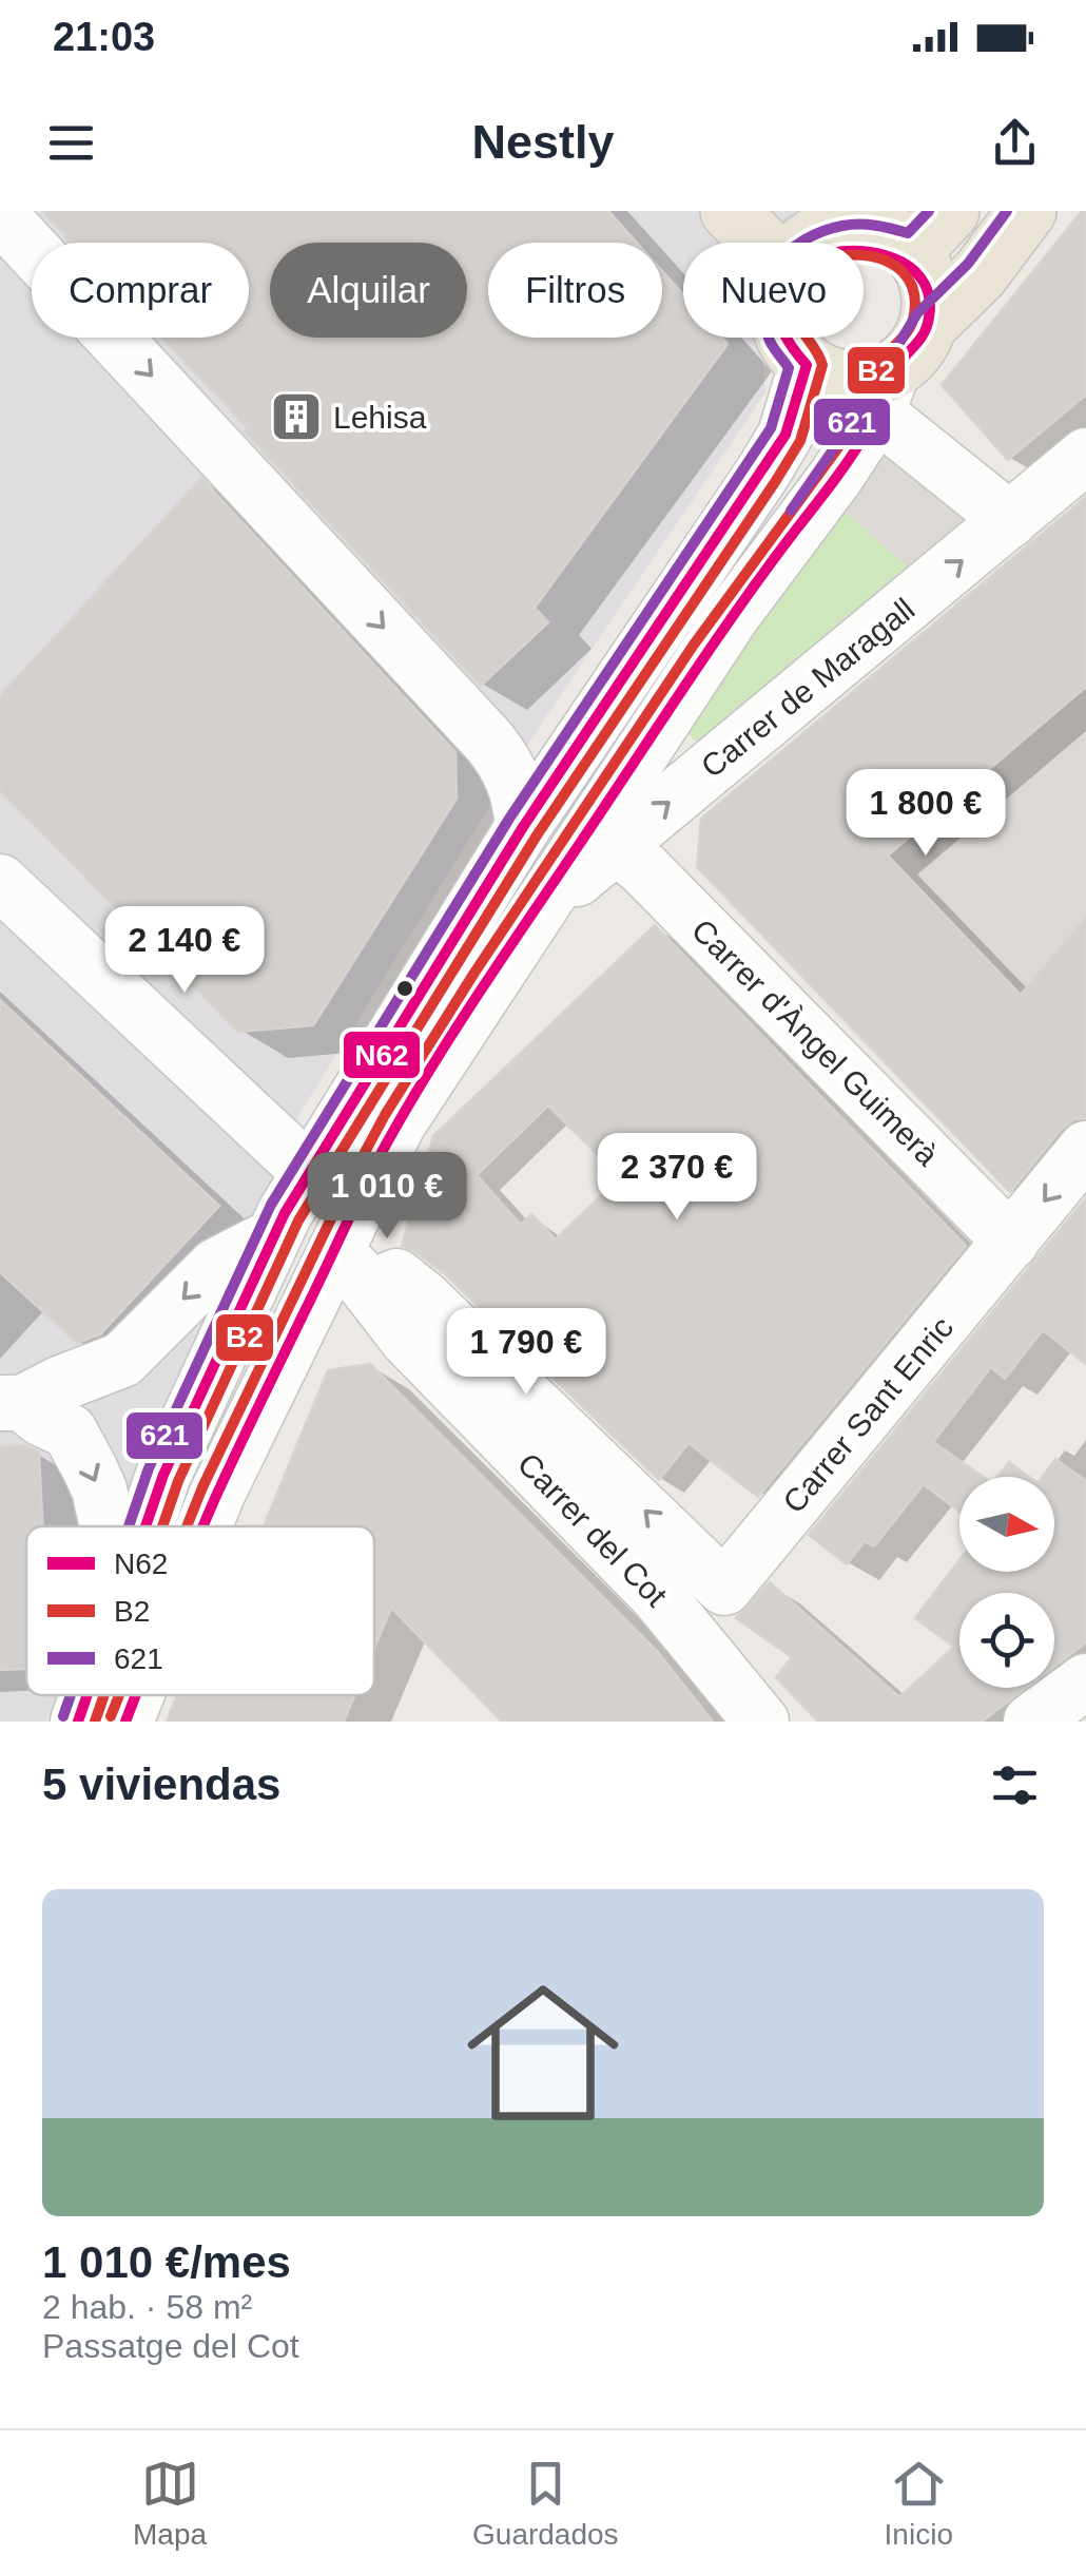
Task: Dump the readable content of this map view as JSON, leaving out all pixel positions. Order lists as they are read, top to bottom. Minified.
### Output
{"streets":{"street":["Carrer de Maragall","Carrer d'Àngel Guimerà","Carrer Sant Enric","Carrer del Cot"]},"crossings":[["Carrer de Maragall","Carrer d'Àngel Guimerà"],["Carrer d'Àngel Guimerà","Carrer Sant Enric"],["Carrer Sant Enric","Carrer del Cot"]],"places":{"building":["Lehisa"]},"lines":["transit line 621","transit line N62","transit line B2"],"legend":["N62","B2","621"],"north":"right","page":{"status":"21:03","header":"Nestly","chip":["Comprar","Alquilar","Filtros","Nuevo"],"price":["1 800 €","2 140 €","2 370 €","1 010 €","1 790 €"],"heading":"5 viviendas","list":[{"name":"1 010 €/mes","note":"2 hab. · 58 m² · Passatge del Cot"}],"tabs":["Mapa","Guardados","Inicio"]}}
